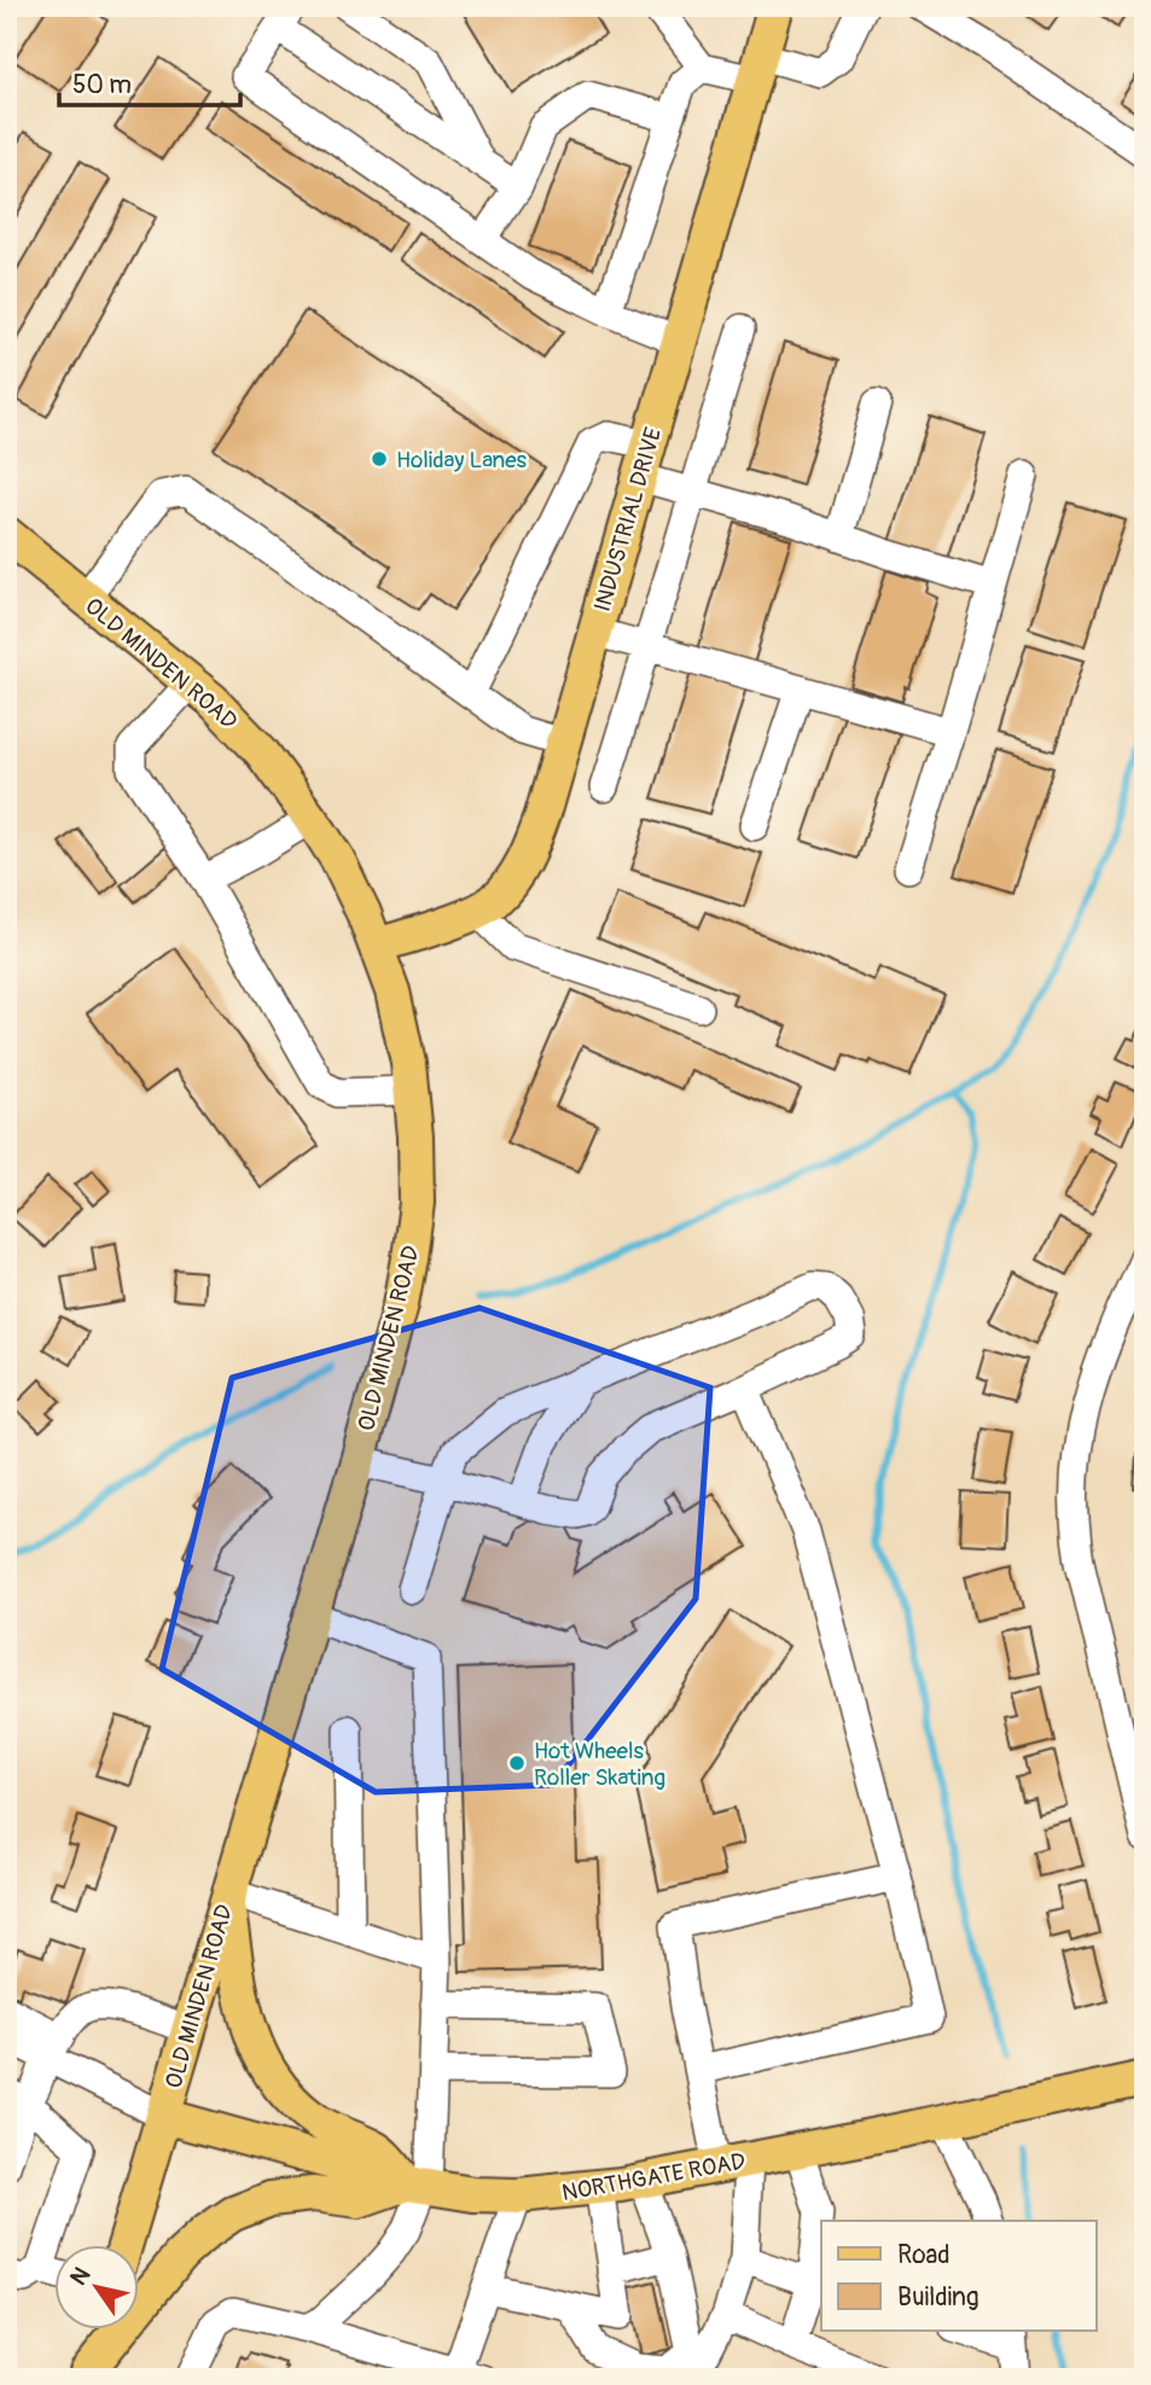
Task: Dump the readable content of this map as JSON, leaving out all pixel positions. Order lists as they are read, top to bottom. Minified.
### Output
{"streets":{"main road":["INDUSTRIAL DRIVE","OLD MINDEN ROAD","NORTHGATE ROAD"]},"crossings":[["INDUSTRIAL DRIVE","OLD MINDEN ROAD"],["OLD MINDEN ROAD","NORTHGATE ROAD"]],"places":["Holiday Lanes","Hot Wheels Roller Skating"],"legend":["Road","Building"],"scale_bar":"50 m","north":"top left"}
